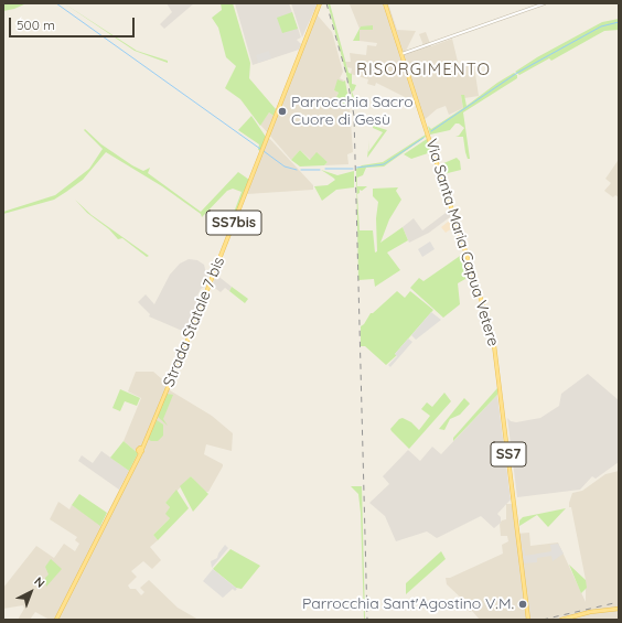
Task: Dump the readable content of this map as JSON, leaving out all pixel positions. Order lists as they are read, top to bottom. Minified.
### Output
{"streets":{"main road":["SS7bis","Via Santa Maria Capua Vetere","Strada Statale 7 bis","SS7"]},"districts":["RISORGIMENTO"],"places":["Parrocchia Sacro Cuore di Gesù","Parrocchia Sant'Agostino V.M."],"scale_bar":"500 m","north":"top right"}
